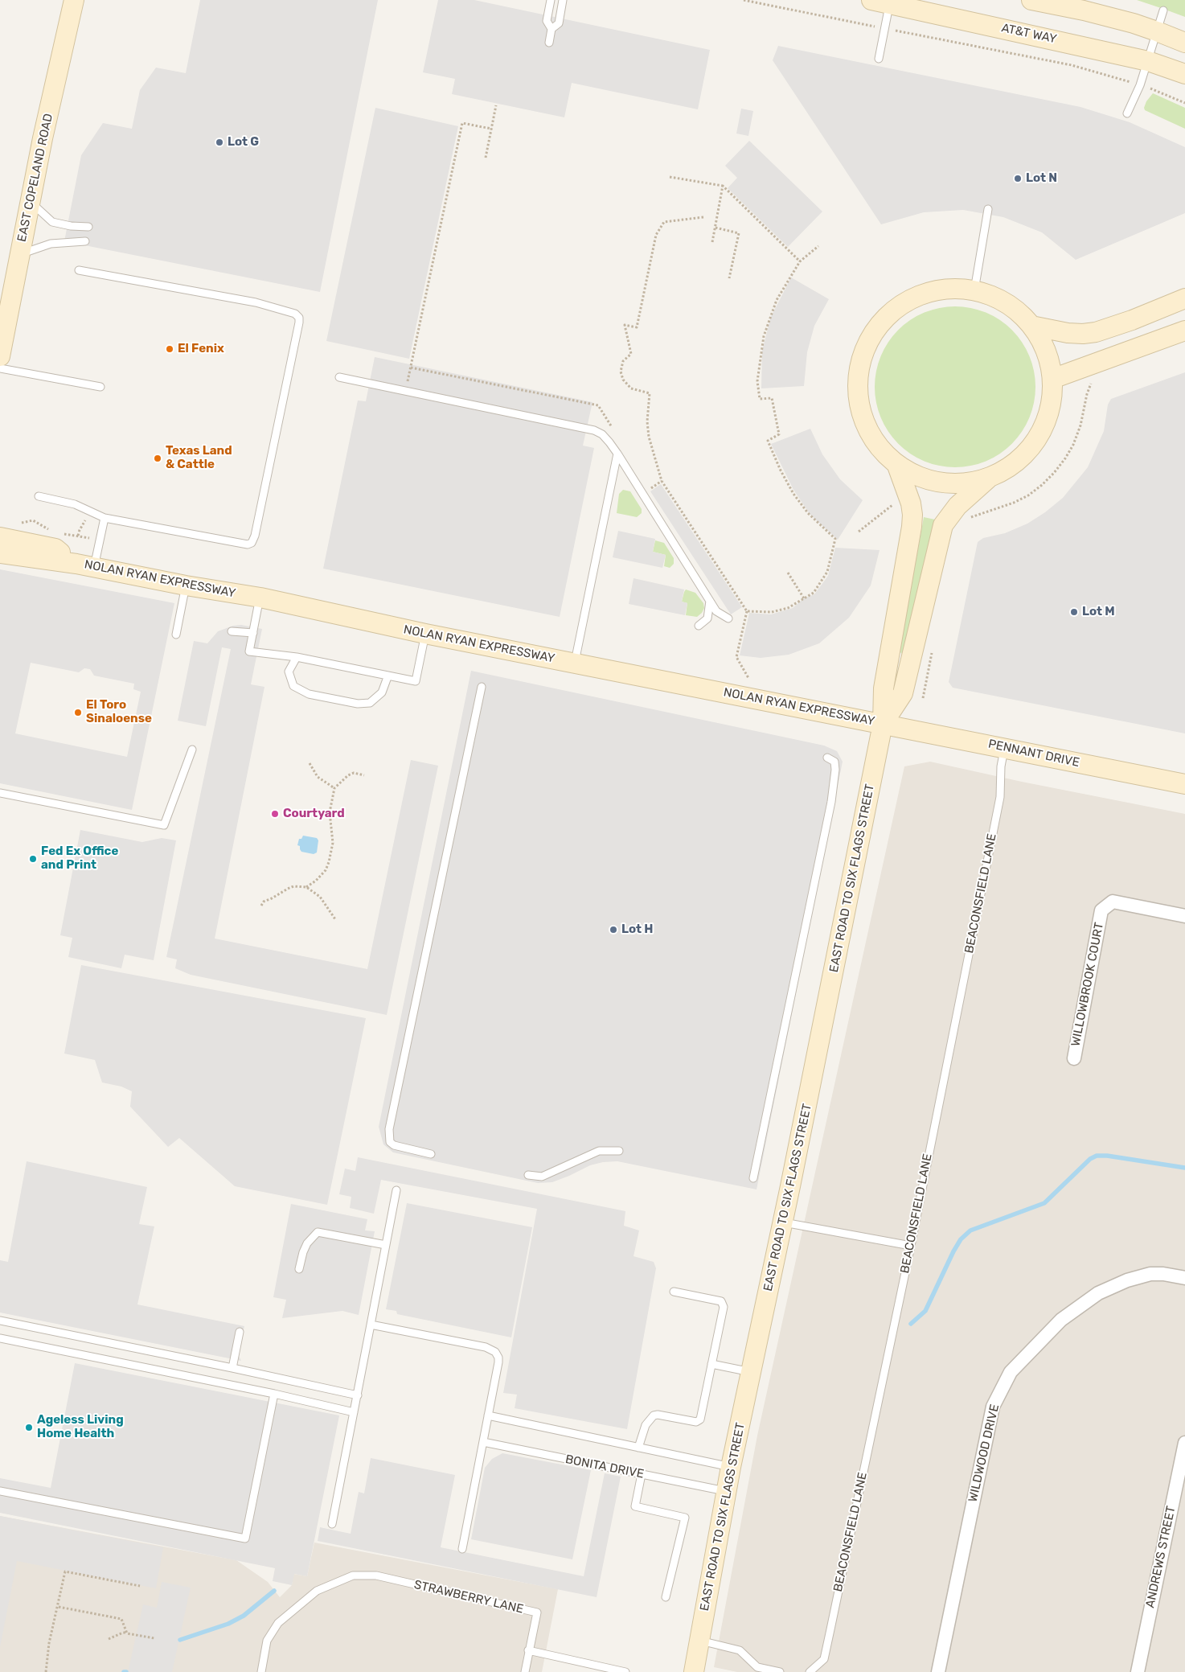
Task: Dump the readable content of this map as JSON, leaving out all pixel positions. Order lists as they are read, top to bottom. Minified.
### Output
{"streets":{"street":["AT&T WAY","EAST COPELAND ROAD","NOLAN RYAN EXPRESSWAY","PENNANT DRIVE","EAST ROAD TO SIX FLAGS STREET","WILLOWBROOK COURT","WILDWOOD DRIVE","ANDREWS STREET"],"lane":["BEACONSFIELD LANE","BONITA DRIVE","STRAWBERRY LANE"]},"crossings":[["NOLAN RYAN EXPRESSWAY","PENNANT DRIVE"],["NOLAN RYAN EXPRESSWAY","EAST ROAD TO SIX FLAGS STREET"],["PENNANT DRIVE","EAST ROAD TO SIX FLAGS STREET"],["PENNANT DRIVE","BEACONSFIELD LANE"],["EAST ROAD TO SIX FLAGS STREET","BONITA DRIVE"]],"places":["Lot G","Lot N","El Fenix","Texas Land & Cattle","Lot M","El Toro Sinaloense","Courtyard","Fed Ex Office and Print","Lot H","Ageless Living Home Health"]}
